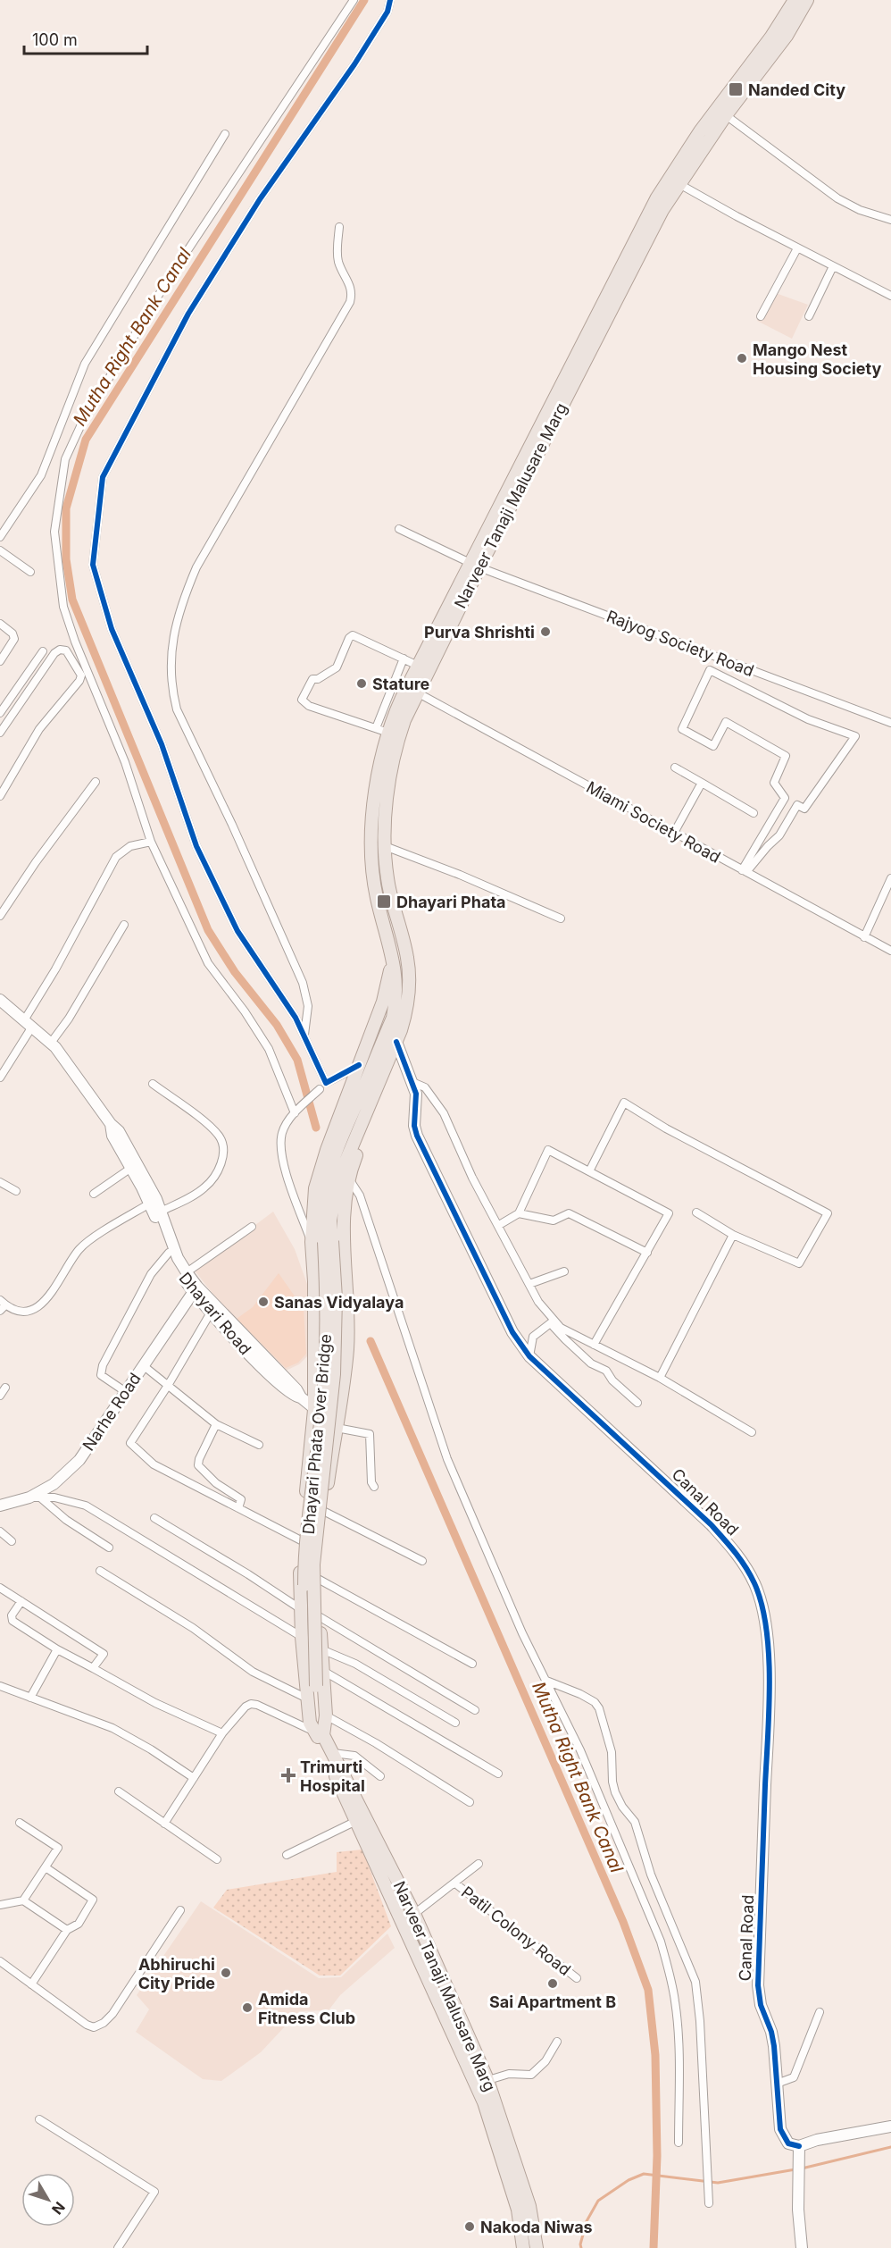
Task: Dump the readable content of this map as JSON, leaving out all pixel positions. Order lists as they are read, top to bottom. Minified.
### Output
{"streets":{"main road":["Narveer Tanaji Malusare Marg","Dhayari Phata Over Bridge"],"street":["Rajyog Society Road","Miami Society Road","Dhayari Road","Narhe Road","Canal Road","Patil Colony Road"]},"crossings":[["Narveer Tanaji Malusare Marg","Rajyog Society Road"],["Narveer Tanaji Malusare Marg","Miami Society Road"],["Narveer Tanaji Malusare Marg","Dhayari Phata Over Bridge"],["Narveer Tanaji Malusare Marg","Canal Road"],["Narveer Tanaji Malusare Marg","Patil Colony Road"],["Dhayari Road","Narhe Road"]],"water":["Mutha Right Bank Canal"],"places":{"transit":["Nanded City","Dhayari Phata"],"other":["Mango Nest Housing Society","Purva Shrishti","Stature","Sanas Vidyalaya","Abhiruchi City Pride","Sai Apartment B","Amida Fitness Club","Nakoda Niwas"],"health":["Trimurti Hospital"]},"scale_bar":"100 m","north":"bottom right"}
